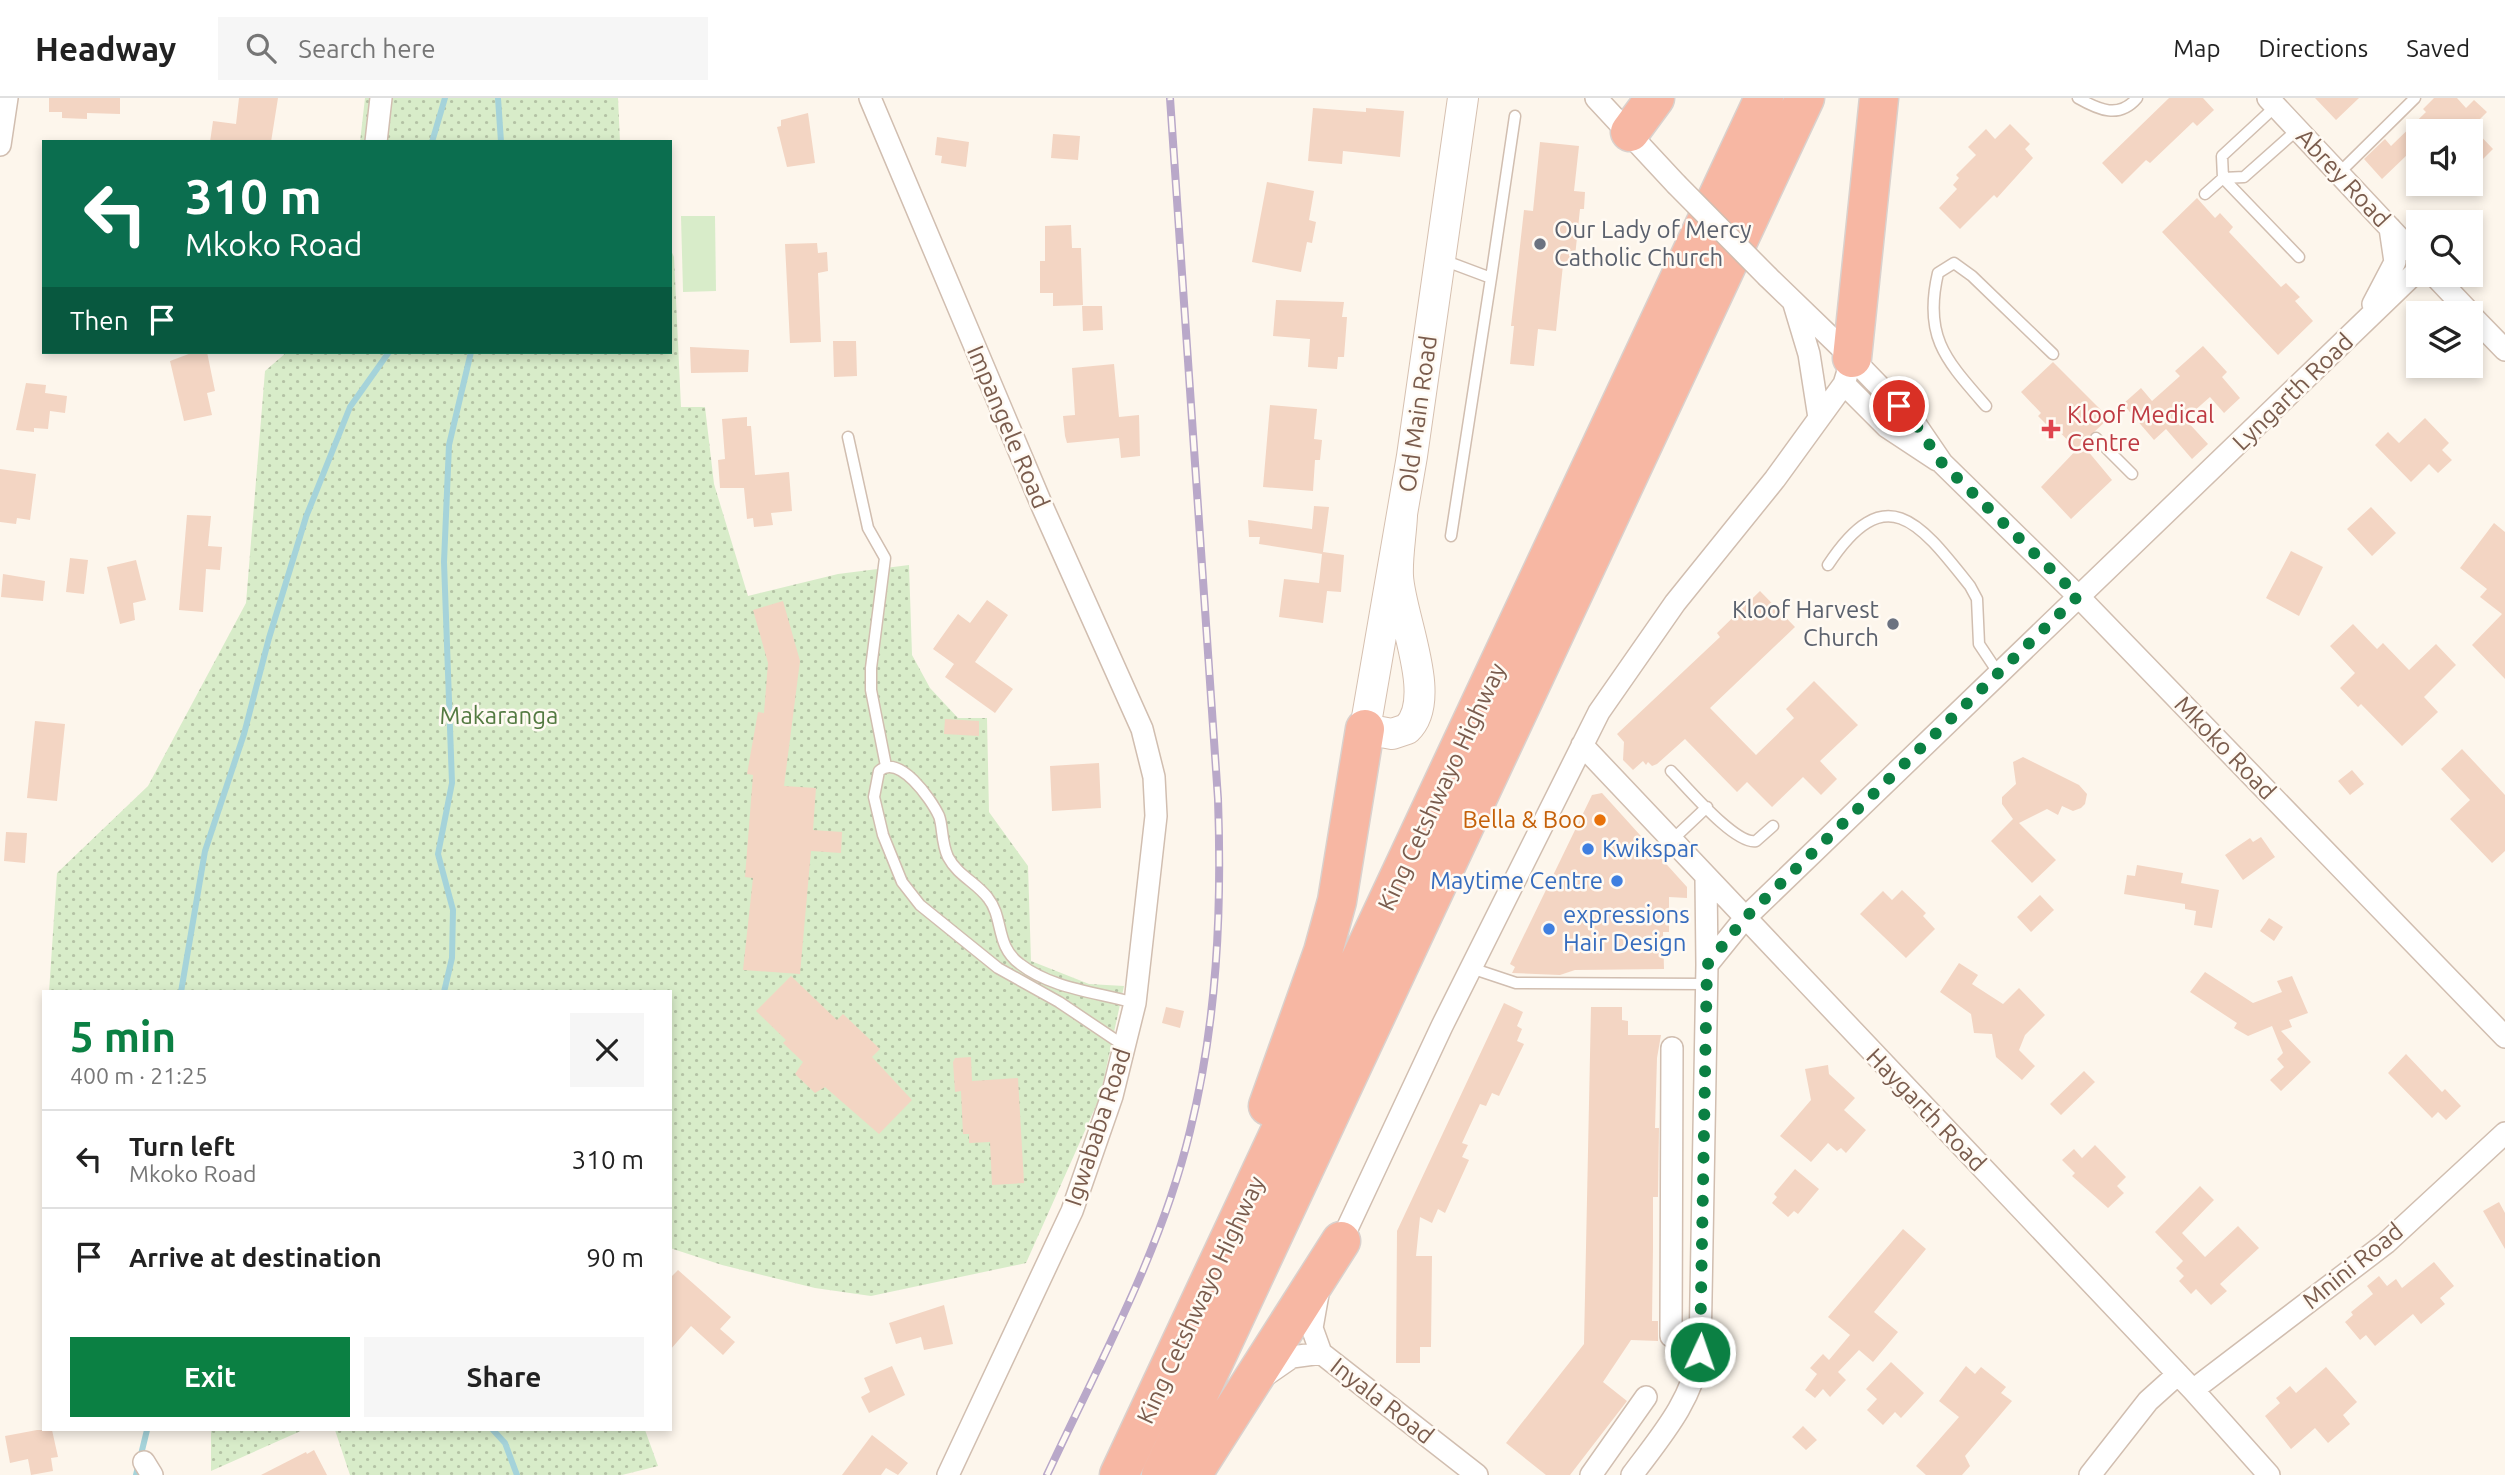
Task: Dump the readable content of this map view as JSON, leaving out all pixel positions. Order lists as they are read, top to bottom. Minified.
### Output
{"streets":{"highway":["King Cetshwayo Highway"],"street":["Abrey Road","Lyngarth Road","Old Main Road","Impangele Road","Mkoko Road","Haygarth Road","Igwababa Road","Mnini Road","Inyala Road"]},"crossings":[["Lyngarth Road","Mkoko Road"],["Lyngarth Road","Haygarth Road"],["Impangele Road","Igwababa Road"],["Mkoko Road","Inyala Road"],["Haygarth Road","Mnini Road"],["Haygarth Road","Inyala Road"]],"parks":["Makaranga"],"places":{"other":["Our Lady of Mercy Catholic Church","Kloof Harvest Church","Bella & Boo","Kwikspar","Maytime Centre","expressions Hair Design"],"health":["Kloof Medical Centre"]},"page":{"header":"Headway","search":"Search here","nav":["Map","Directions","Saved"],"turn":["310 m","Mkoko Road"],"then":"Then","heading":["5 min","400 m · 21:25"],"list":[{"name":"Turn left","note":"Mkoko Road","value":"310 m"},{"name":"Arrive at destination","value":"90 m"}],"buttons":["Exit","Share"]}}
